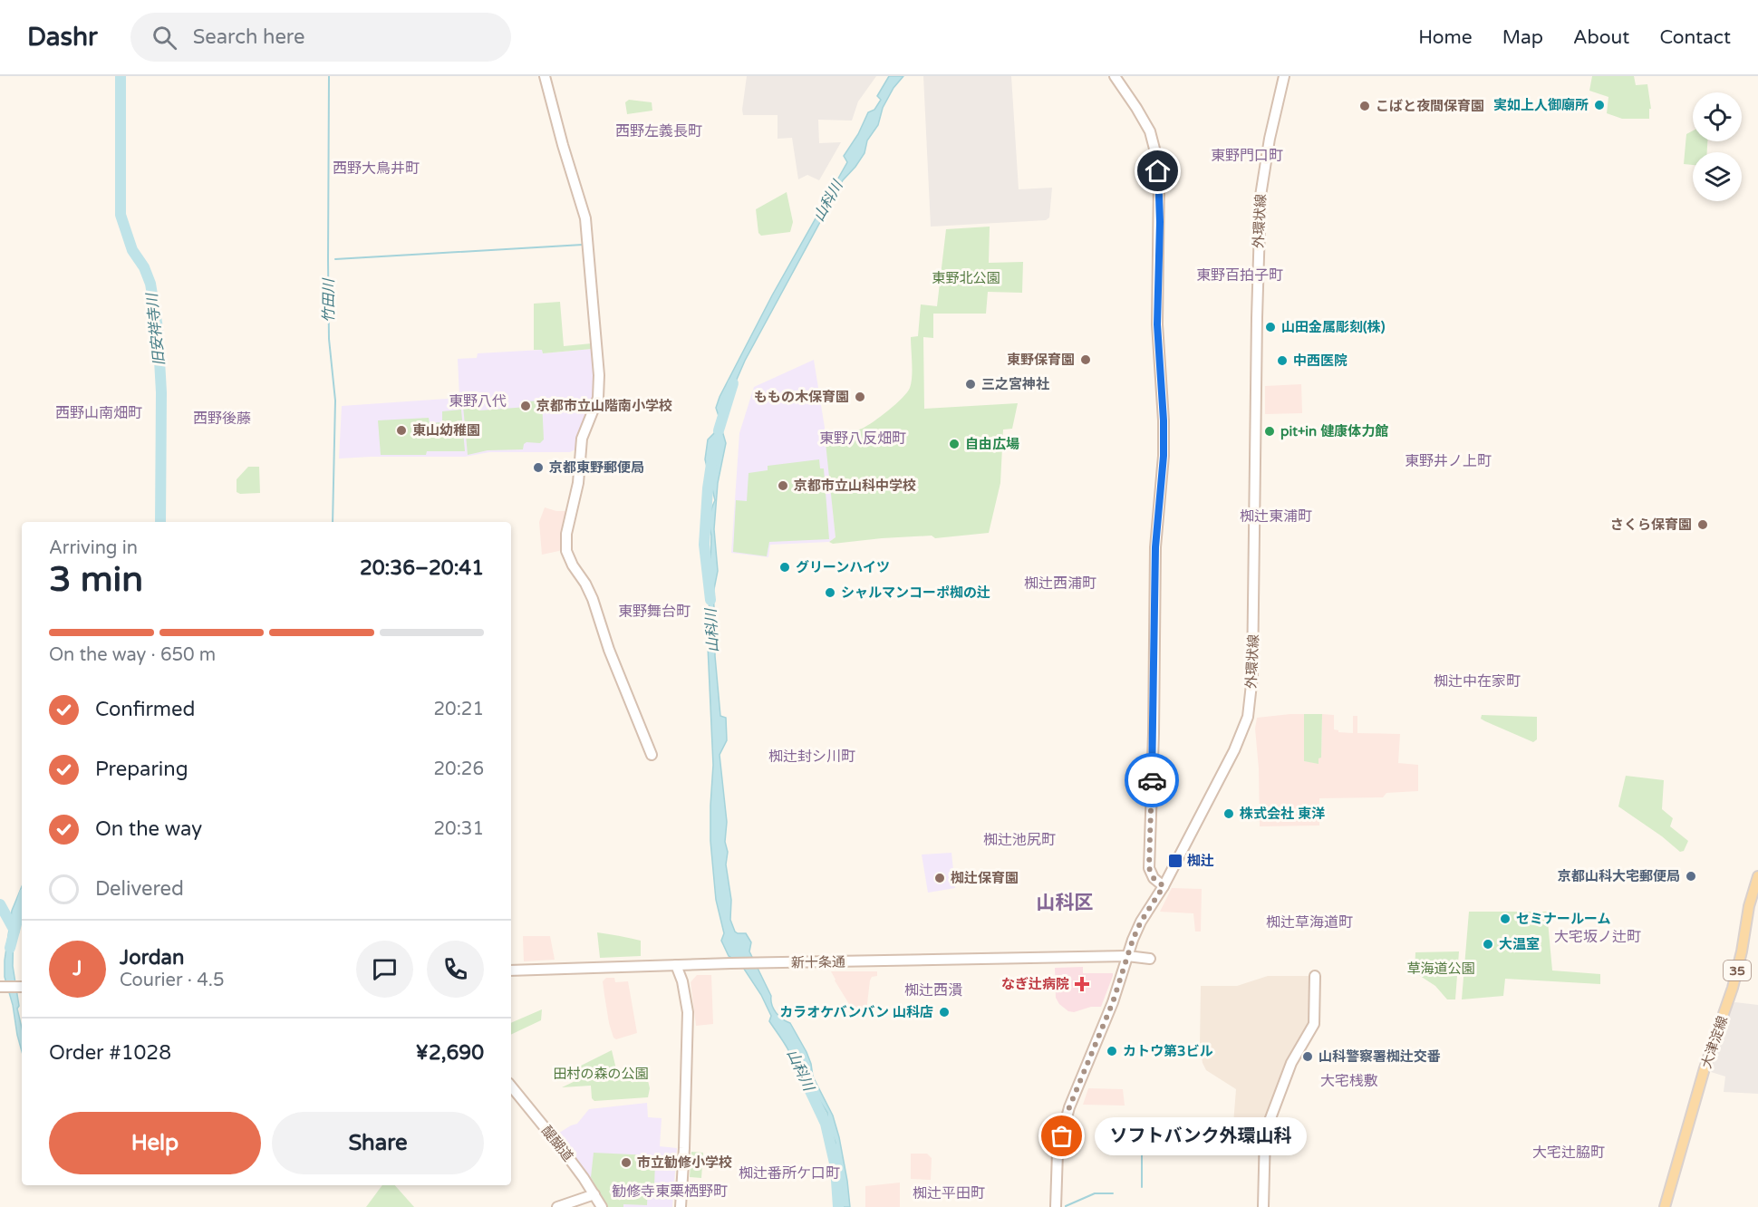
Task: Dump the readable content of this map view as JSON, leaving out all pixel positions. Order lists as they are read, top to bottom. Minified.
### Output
{"streets":{"main road":["35","大津淀線"],"street":["外環状線","新十条通","醍醐道"]},"crossings":[["外環状線","新十条通"]],"districts":["西野左義長町","東野門口町","西野大鳥井町","東野百拍子町","東野八代","西野山南畑町","西野後藤","東野八反畑町","東野井ノ上町","椥辻東浦町","椥辻西浦町","東野舞台町","椥辻中在家町","椥辻封シ川町","椥辻池尻町","山科区","椥辻草海道町","大宅坂ノ辻町","椥辻西潰","大宅桟敷","大宅辻脇町","椥辻番所ケ口町","勧修寺東栗栖野町","椥辻平田町"],"water":["山科川","竹田川","旧安祥寺川"],"parks":["東野北公園","草海道公園","田村の森の公園"],"places":{"other":["実如上人御廟所","こばと夜間保育園","山田金属彫刻(株)","東野保育園","中西医院","三之宮神社","ももの木保育園","京都市立山階南小学校","東山幼稚園","pit+in 健康体力館","自由広場","京都東野郵便局","京都市立山科中学校","さくら保育園","グリーンハイツ","シャルマンコーポ椥の辻","株式会社 東洋","京都山科大宅郵便局","椥辻保育園","セミナールーム","大温室","カラオケバンバン 山科店","カトウ第3ビル","山科警察署椥辻交番","ソフトバンク外環山科","市立勧修小学校"],"transit":["椥辻"],"health":["なぎ辻病院"]},"page":{"header":"Dashr","search":"Search here","nav":["Home","Map","About","Contact"],"heading":["3 min","Arriving in","20:36–20:41"],"panel":["Jordan","Courier · 4.5","Order #1028","¥2,690"],"bar":"On the way · 650 m","list":[["Confirmed","20:21"],["Preparing","20:26"],["On the way","20:31"],"Delivered"],"round":"J","buttons":["Help","Share"],"bubble":"ソフトバンク外環山科"}}
